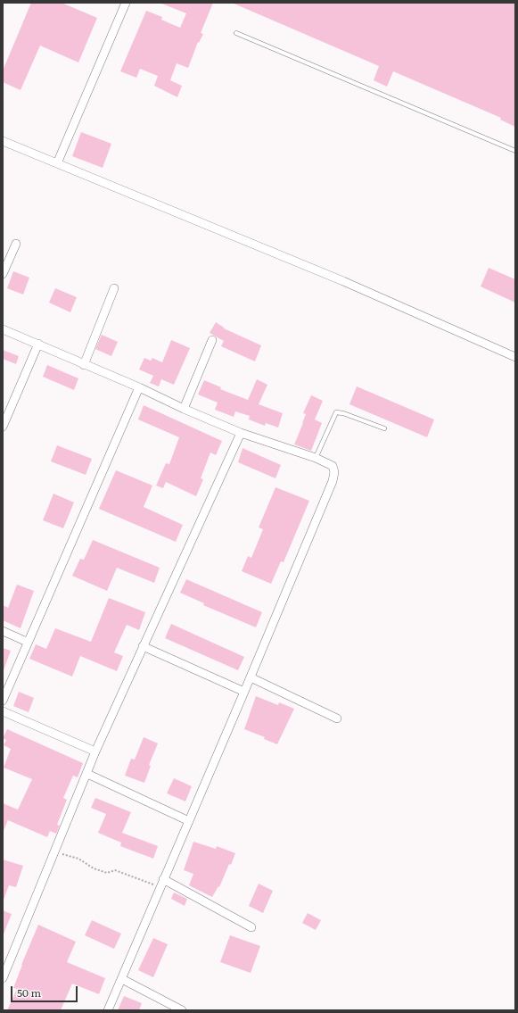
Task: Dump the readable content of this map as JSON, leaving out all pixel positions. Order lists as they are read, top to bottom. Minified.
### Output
{"scale_bar":"50 m"}
